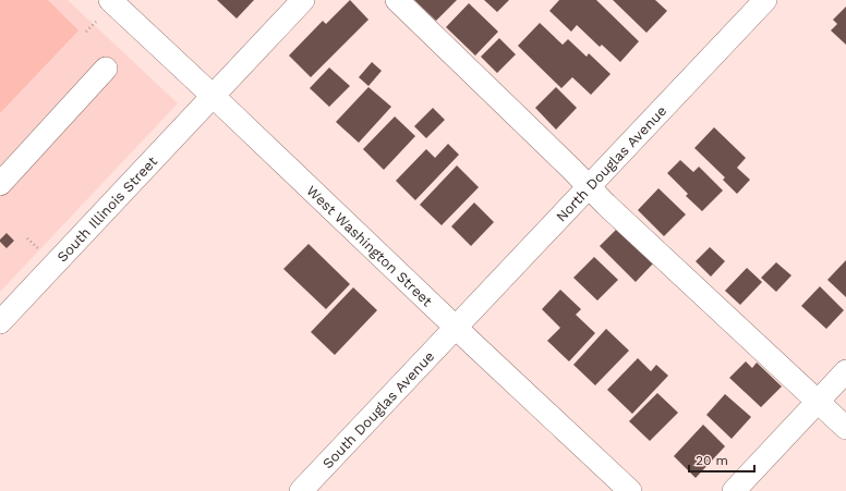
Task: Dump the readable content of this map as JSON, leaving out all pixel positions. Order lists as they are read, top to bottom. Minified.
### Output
{"streets":{"street":["North Douglas Avenue","South Illinois Street","West Washington Street","South Douglas Avenue"]},"crossings":[["North Douglas Avenue","West Washington Street"],["North Douglas Avenue","South Douglas Avenue"],["South Illinois Street","West Washington Street"],["West Washington Street","South Douglas Avenue"]],"scale_bar":"20 m"}
